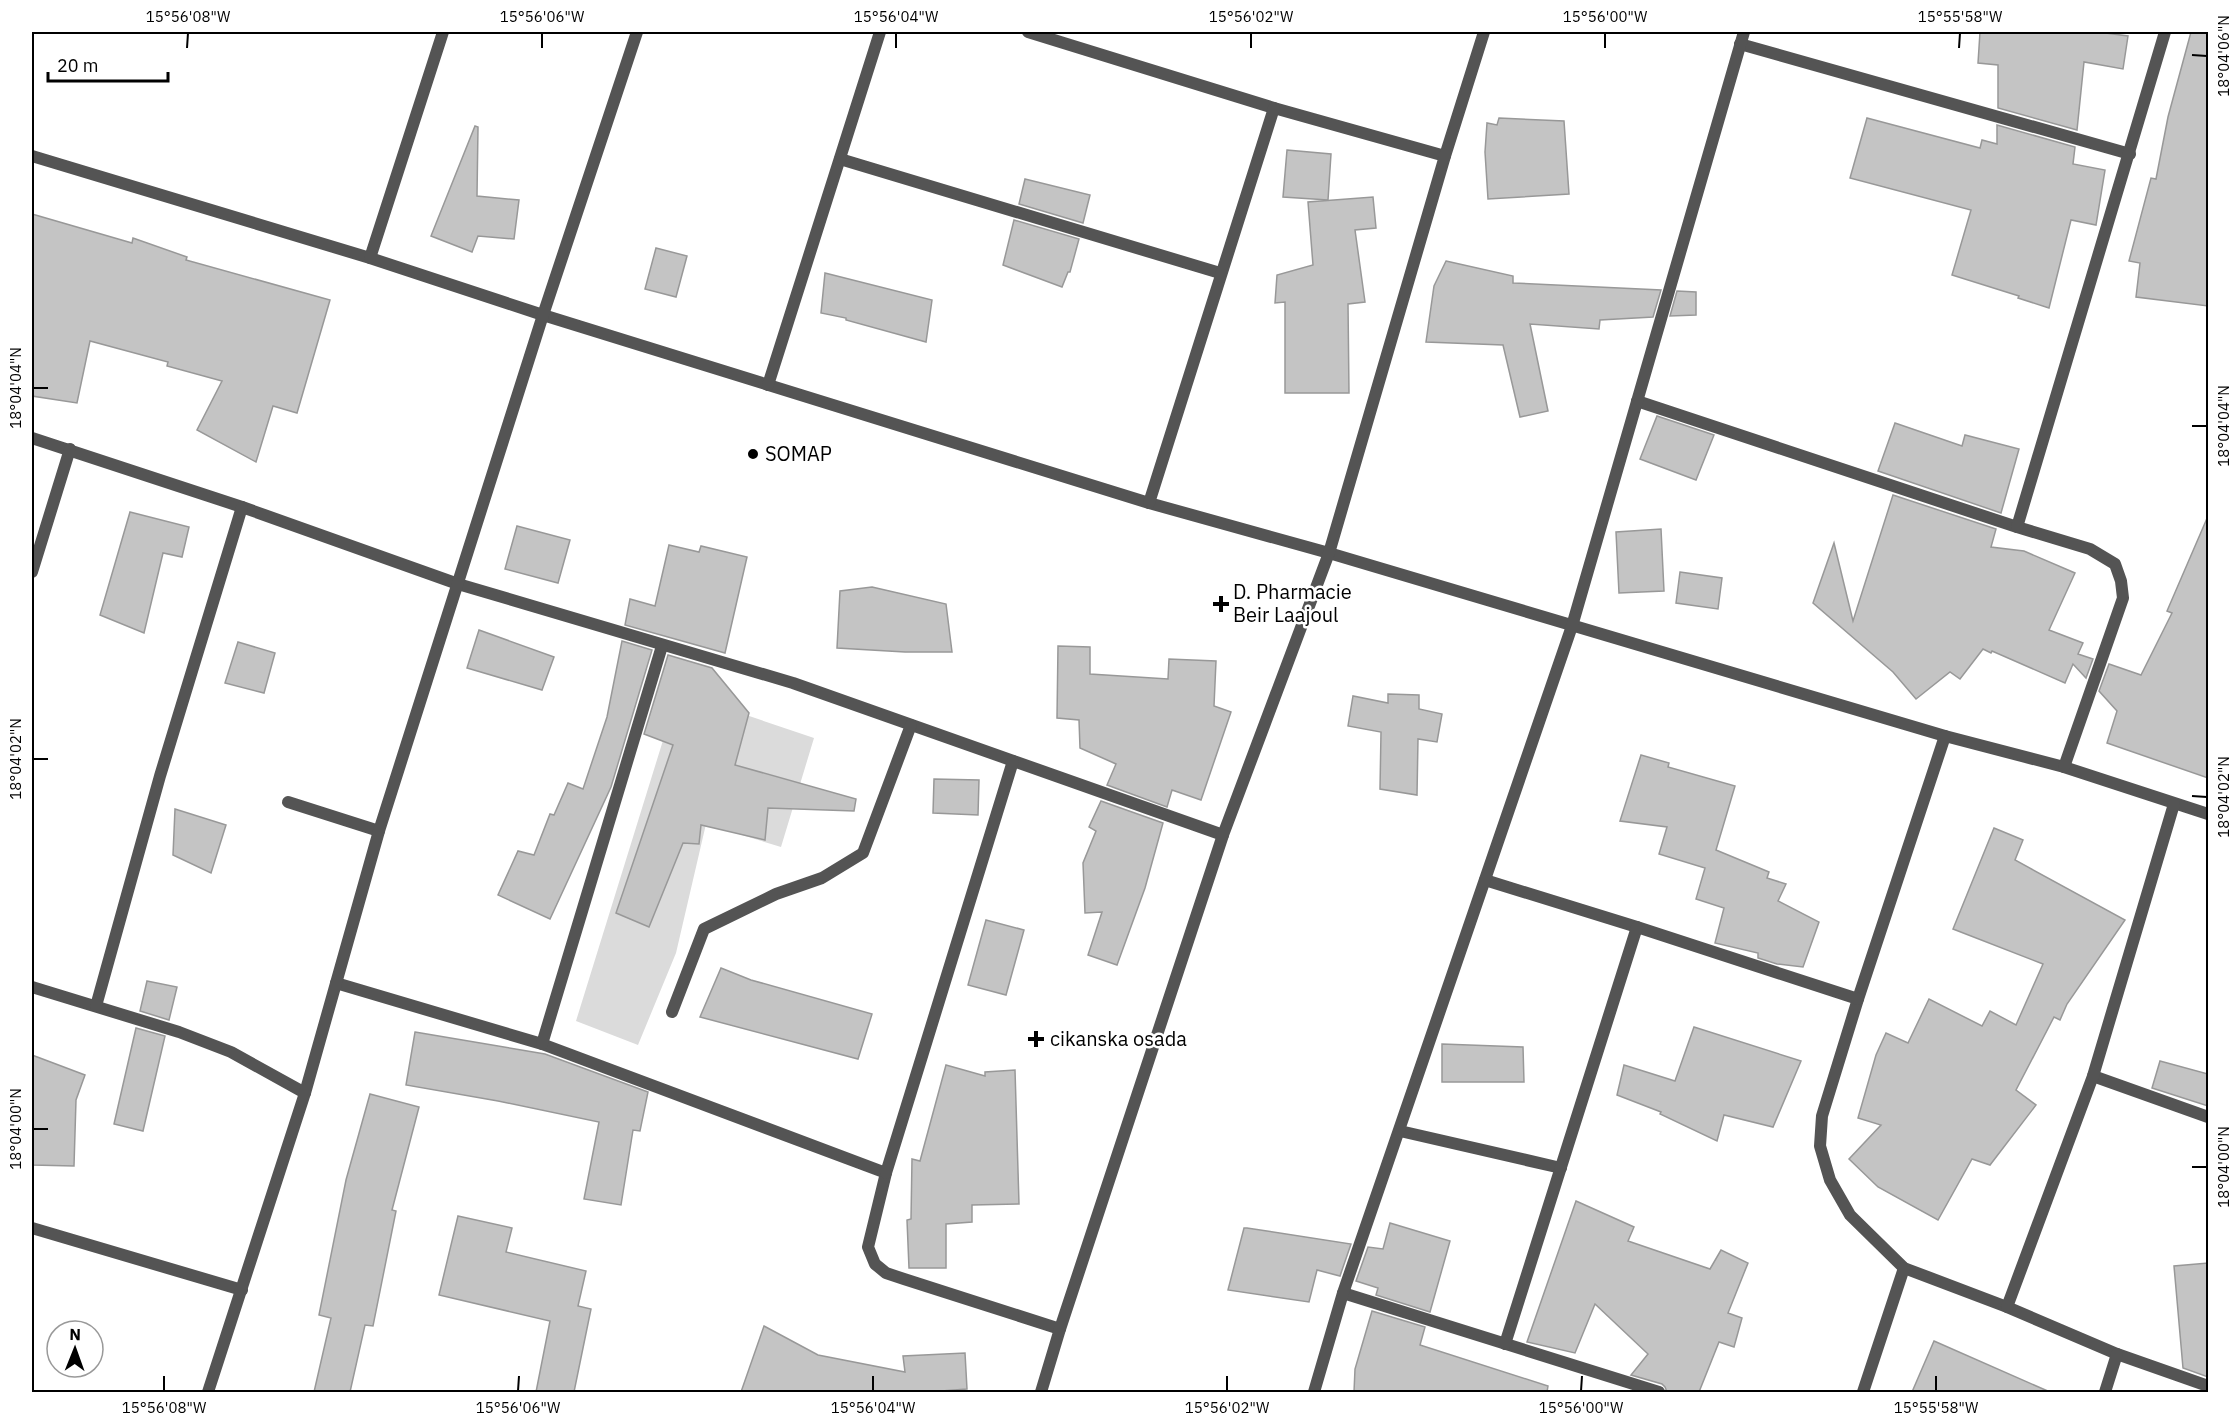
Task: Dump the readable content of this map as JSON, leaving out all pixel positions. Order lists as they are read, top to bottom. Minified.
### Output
{"places":{"other":["SOMAP"],"health":["D. Pharmacie Beir Laajoul","cikanska osada"]},"scale_bar":"20 m","north":"top","coordinates":["15°56'08\"W","15°56'06\"W","15°56'04\"W","15°56'02\"W","15°56'00\"W","15°55'58\"W","18°04'06\"N","18°04'04\"N","18°04'02\"N","18°04'00\"N"]}
